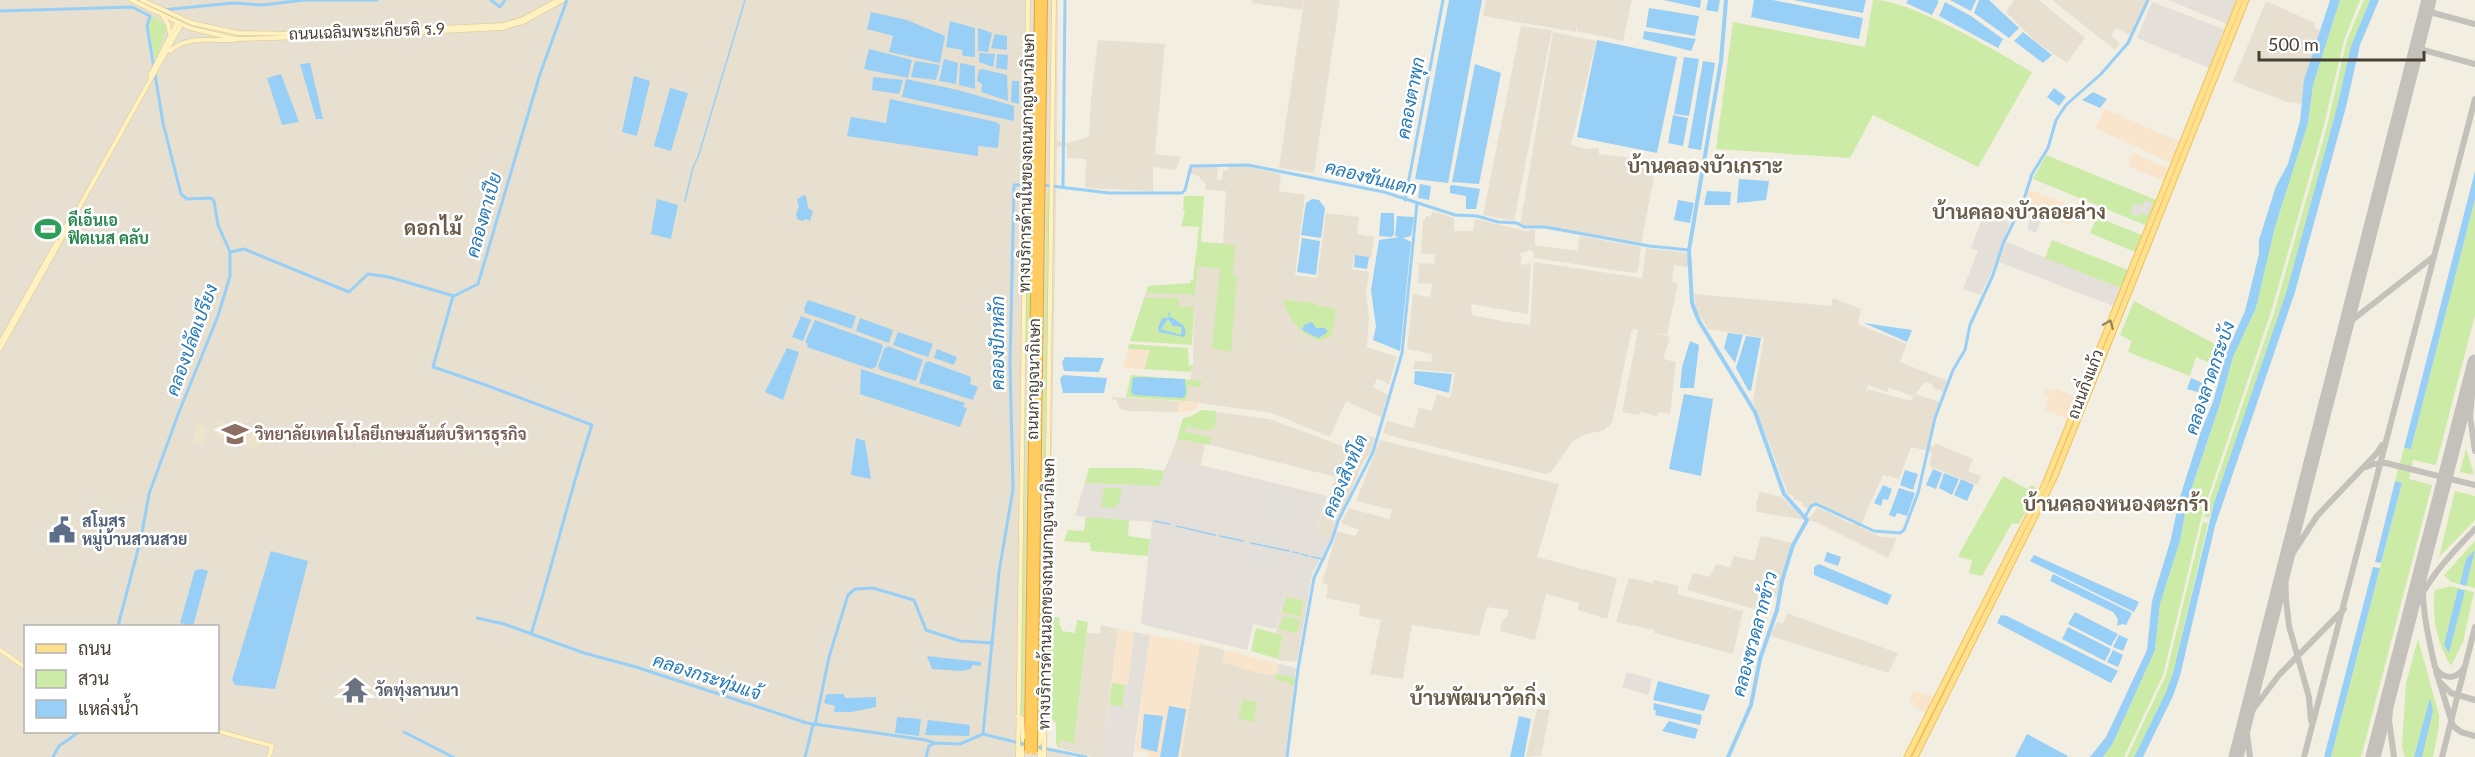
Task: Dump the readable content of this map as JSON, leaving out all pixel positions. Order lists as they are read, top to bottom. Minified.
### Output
{"streets":{"highway":["ถนนกาญจนาภิเษก"],"main road":["ถนนเฉลิมพระเกียรติ ร.9","ทางบริการด้านในของถนนกาญจนาภิเษก","ถนนกิ่งแก้ว","ทางบริการด้านนอกของถนนกาญจนาภิเษก"]},"crossings":[["ถนนกาญจนาภิเษก","ทางบริการด้านนอกของถนนกาญจนาภิเษก"]],"districts":["บ้านคลองบัวเกราะ","บ้านคลองบัวลอยล่าง","ดอกไม้","บ้านคลองหนองตะกร้า","บ้านพัฒนาวัดกิ่ง"],"water":["คลองตาพุก","คลองขันแตก","คลองตาเปีย","คลองปลัดเปรียง","คลองปักหลัก","คลองลาดกระบัง","คลองสิงห์โต","คลองชวดลากข้าว","คลองกระทุ่มแจ้"],"places":{"sports":["ดีเอ็นเอ ฟิตเนส คลับ"],"school or university":["วิทยาลัยเทคโนโลยีเกษมสันต์บริหารธุรกิจ"],"public building":["สโมสร หมู่บ้านสวนสวย"],"temple":["วัดทุ่งลานนา"]},"legend":["ถนน","สวน","แหล่งน้ำ"],"scale_bar":"500 m"}
